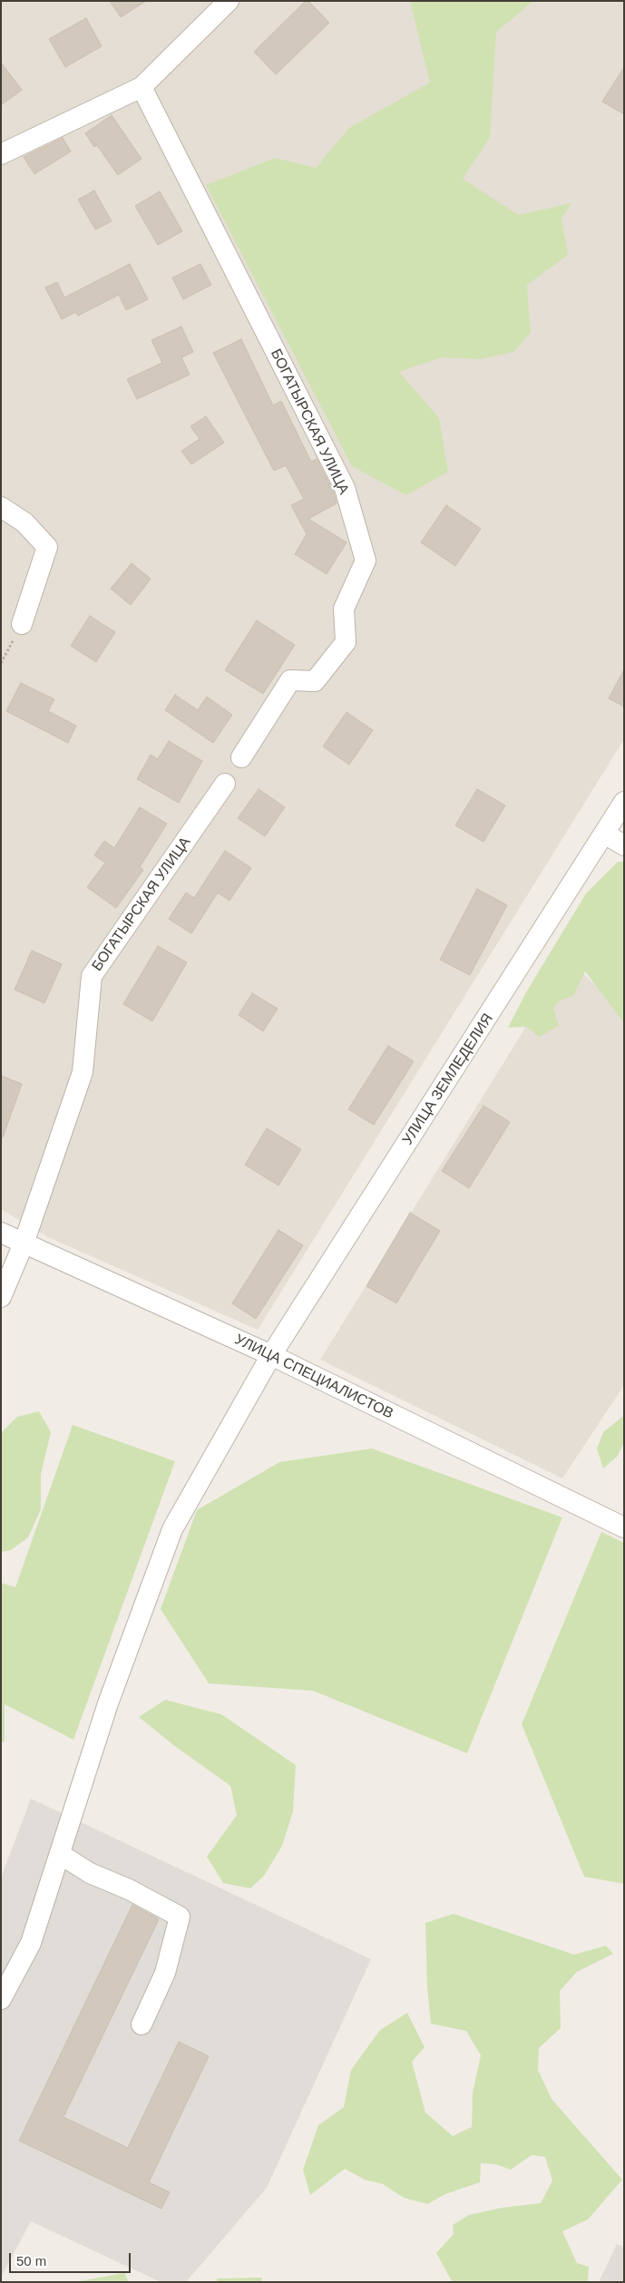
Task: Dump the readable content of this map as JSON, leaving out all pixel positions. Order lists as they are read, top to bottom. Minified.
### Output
{"streets":{"street":["БОГАТЫРСКАЯ УЛИЦА","УЛИЦА ЗЕМЛЕДЕЛИЯ","УЛИЦА СПЕЦИАЛИСТОВ"]},"crossings":[["БОГАТЫРСКАЯ УЛИЦА","УЛИЦА СПЕЦИАЛИСТОВ"],["УЛИЦА ЗЕМЛЕДЕЛИЯ","УЛИЦА СПЕЦИАЛИСТОВ"]],"scale_bar":"50 m"}
